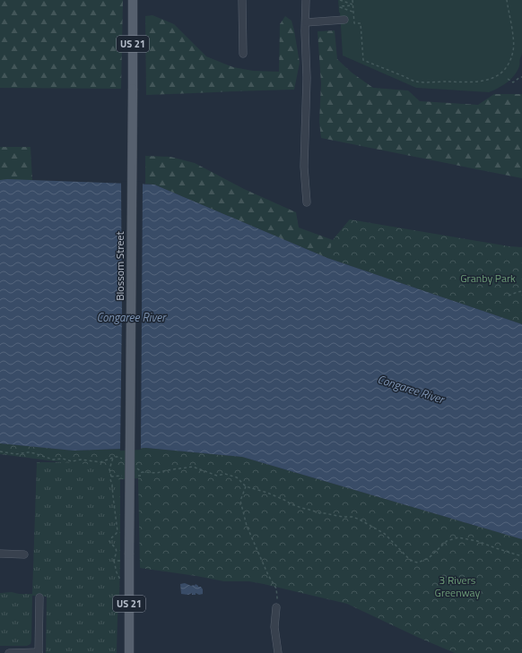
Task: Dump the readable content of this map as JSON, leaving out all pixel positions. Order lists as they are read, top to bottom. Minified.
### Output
{"streets":{"main road":["US 21","Blossom Street"]},"water":["Congaree River"],"parks":["Granby Park","3 Rivers Greenway"]}
